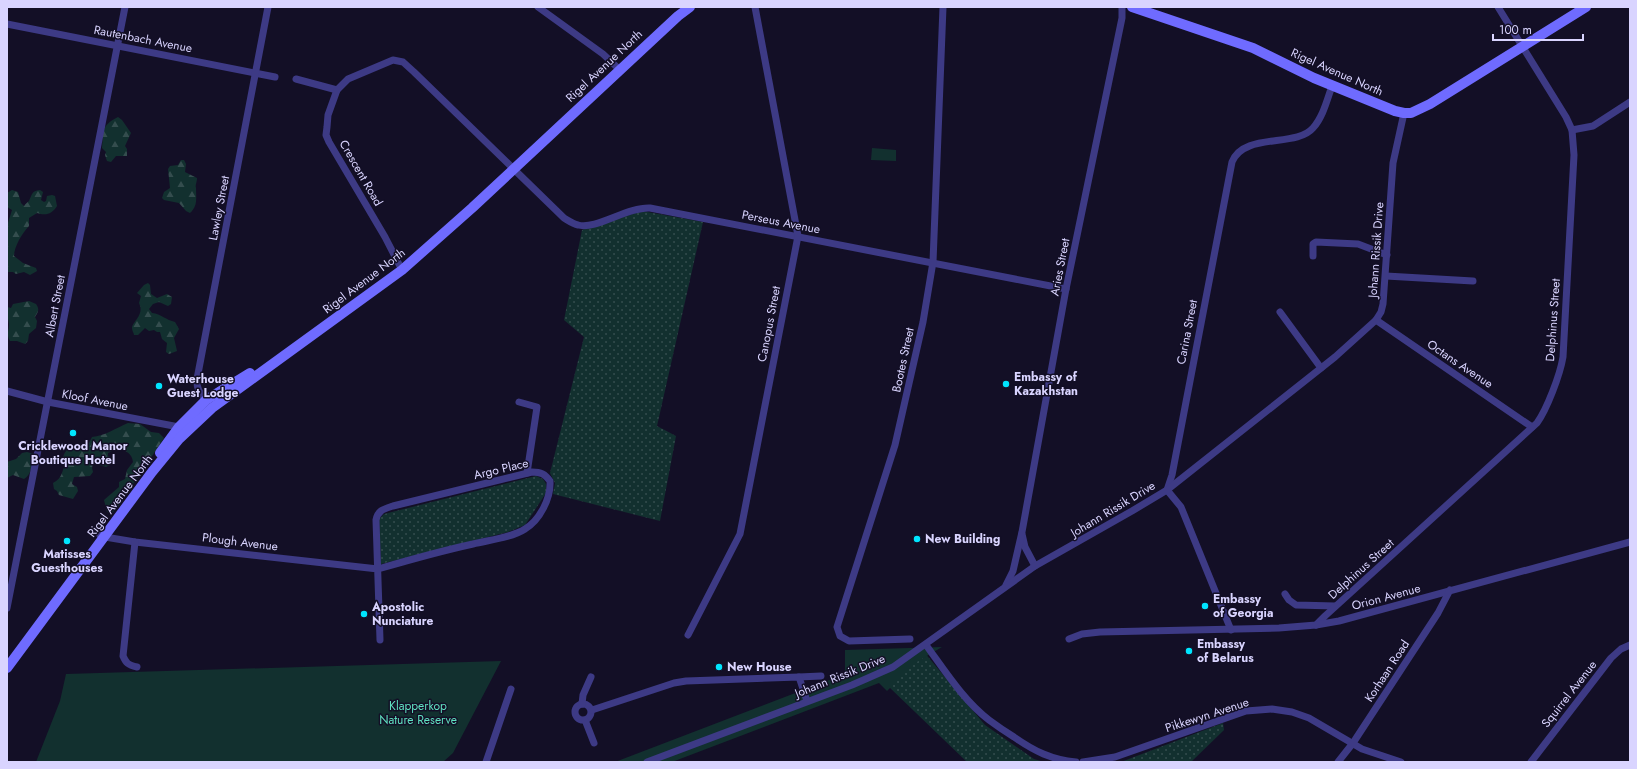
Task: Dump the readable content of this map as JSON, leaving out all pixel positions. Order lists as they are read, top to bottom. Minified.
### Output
{"streets":{"main road":["Rigel Avenue North"],"street":["Rautenbach Avenue","Crescent Road","Lawley Street","Perseus Avenue","Johann Rissik Drive","Aries Street","Albert Street","Delphinus Street","Canopus Street","Carina Street","Bootes Street","Octans Avenue","Kloof Avenue","Argo Place","Plough Avenue","Orion Avenue","Korhaan Road","Squirrel Avenue","Pikkewyn Avenue"]},"crossings":[["Rautenbach Avenue","Lawley Street"],["Rautenbach Avenue","Albert Street"],["Rigel Avenue North","Crescent Road"],["Rigel Avenue North","Lawley Street"],["Rigel Avenue North","Perseus Avenue"],["Rigel Avenue North","Johann Rissik Drive"],["Rigel Avenue North","Carina Street"],["Rigel Avenue North","Kloof Avenue"],["Rigel Avenue North","Plough Avenue"],["Perseus Avenue","Aries Street"],["Perseus Avenue","Canopus Street"],["Perseus Avenue","Bootes Street"],["Johann Rissik Drive","Aries Street"],["Johann Rissik Drive","Carina Street"],["Johann Rissik Drive","Octans Avenue"],["Albert Street","Kloof Avenue"],["Delphinus Street","Octans Avenue"],["Delphinus Street","Orion Avenue"],["Argo Place","Plough Avenue"],["Orion Avenue","Korhaan Road"],["Korhaan Road","Pikkewyn Avenue"]],"parks":["Klapperkop Nature Reserve"],"places":["Embassy of Kazakhstan","Waterhouse Guest Lodge","Cricklewood Manor Boutique Hotel","New Building","Matisses Guesthouses","Embassy of Georgia","Apostolic Nunciature","Embassy of Belarus","New House"],"scale_bar":"100 m"}
